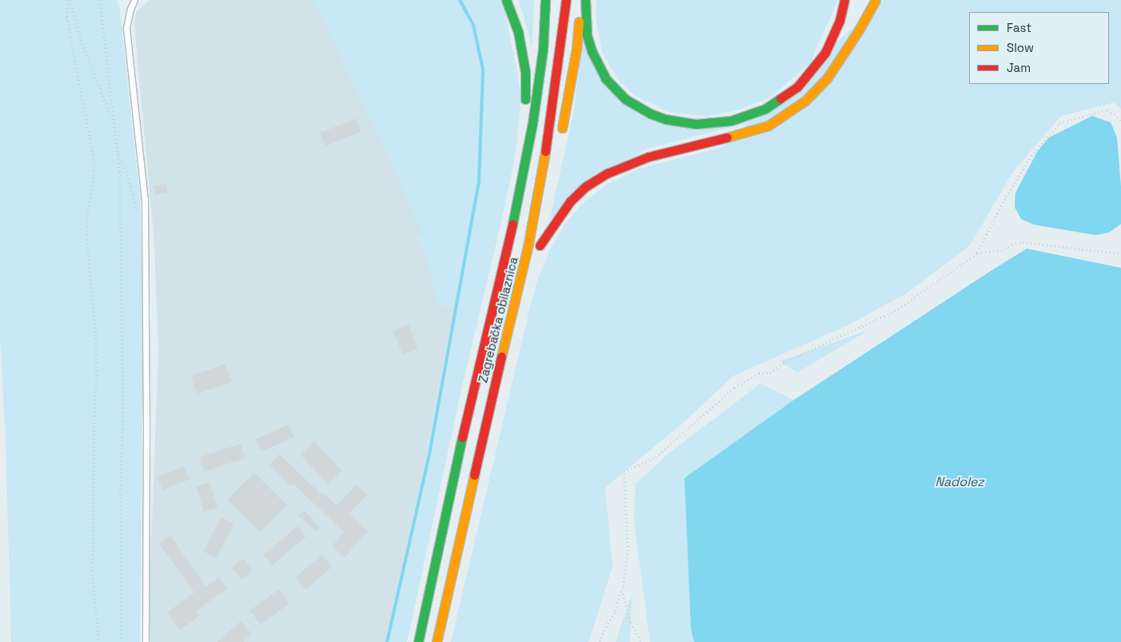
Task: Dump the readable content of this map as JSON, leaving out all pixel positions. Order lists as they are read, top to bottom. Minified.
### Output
{"streets":{"highway":["Zagrebačka obilaznica"]},"water":["Nadolez"],"legend":["Fast","Slow","Jam"]}
